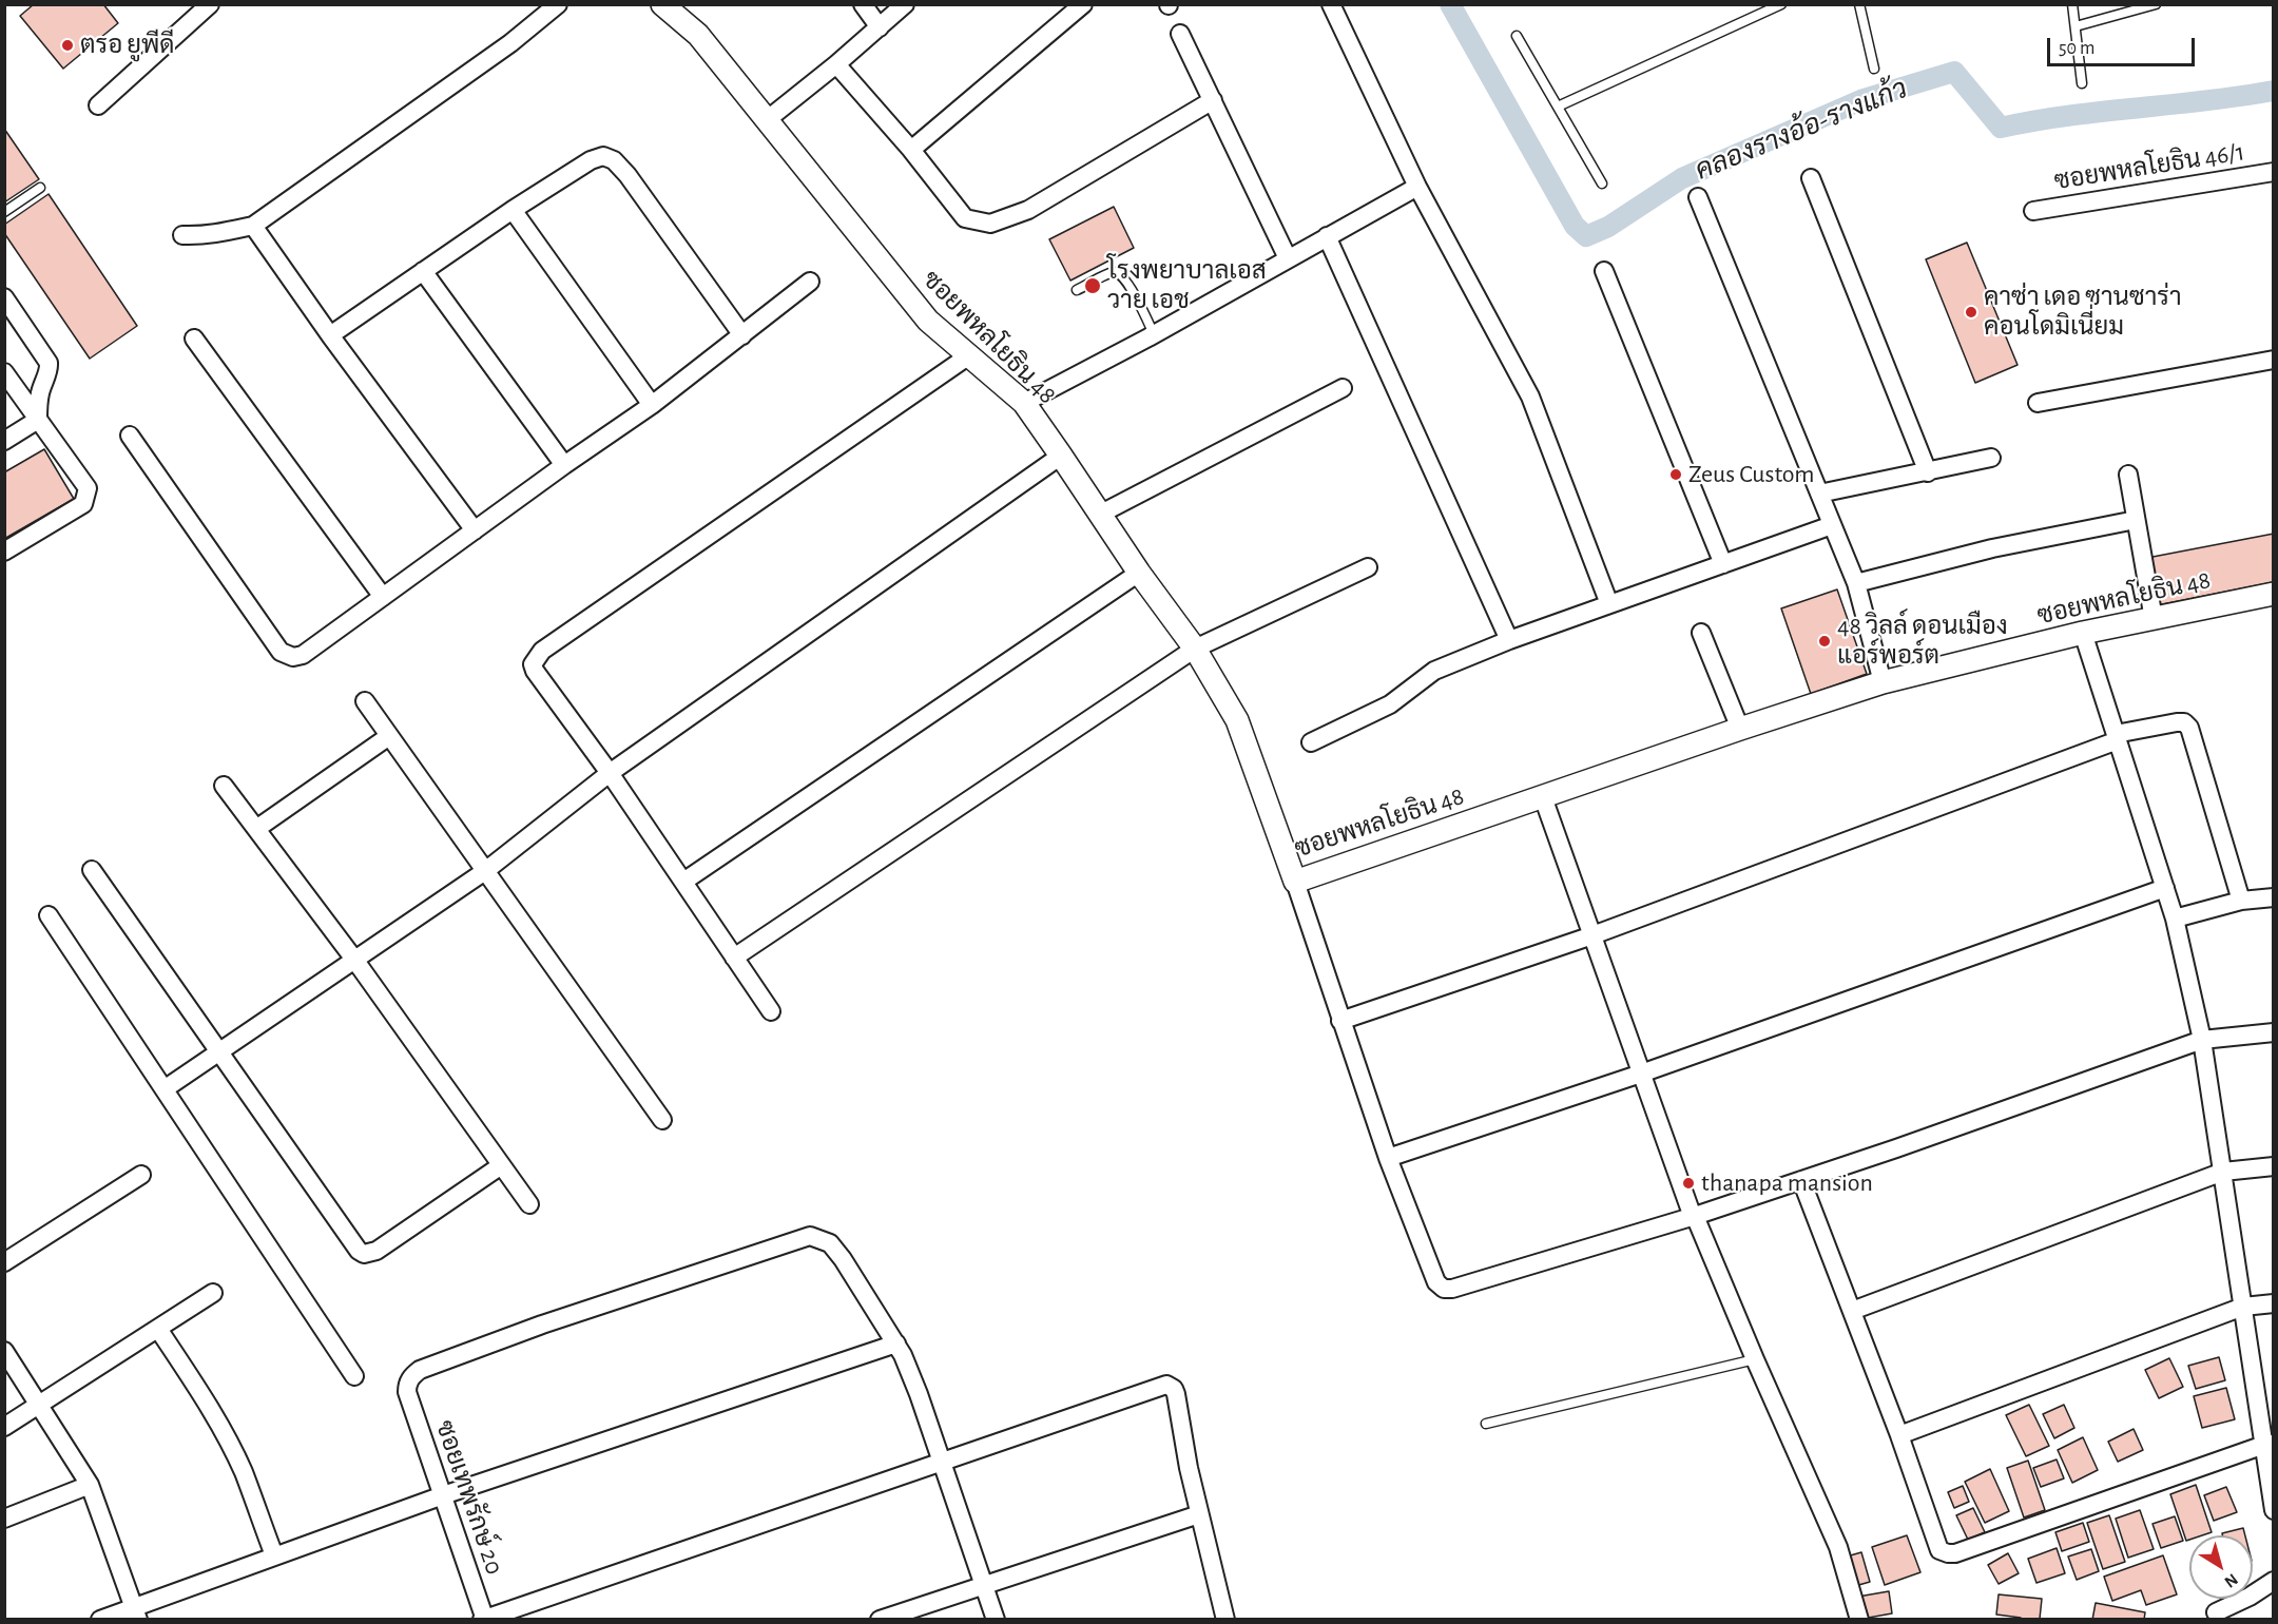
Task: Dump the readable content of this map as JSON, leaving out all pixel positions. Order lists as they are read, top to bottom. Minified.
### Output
{"streets":{"street":["ซอยพหลโยธิน 46/1","ซอยพหลโยธิน 48","ซอยเทพรักษ์ 20"]},"water":["คลองรางอ้อ-รางแก้ว"],"places":["ตรอ ยูพีดี","โรงพยาบาลเอส วาย เอช","คาซ่า เดอ ซานซาร่า คอนโดมิเนี่ยม","Zeus Custom","48 วิลล์ ดอนเมือง แอร์พอร์ต","thanapa mansion"],"scale_bar":"50 m","north":"bottom right"}
